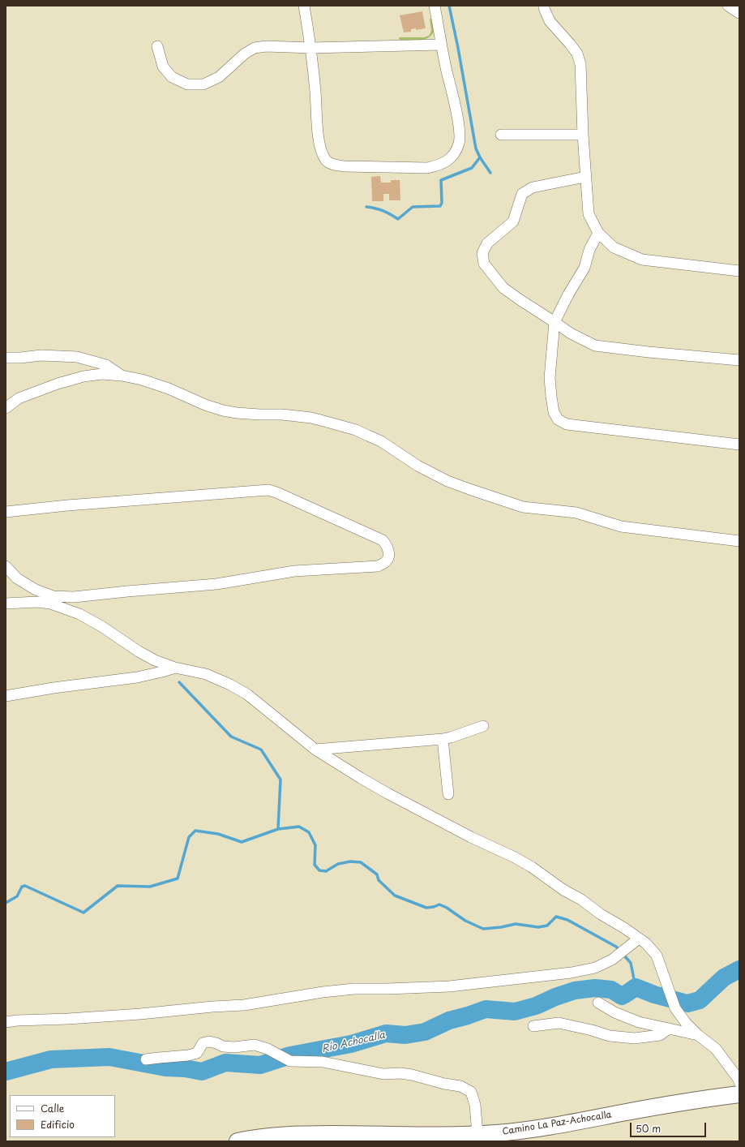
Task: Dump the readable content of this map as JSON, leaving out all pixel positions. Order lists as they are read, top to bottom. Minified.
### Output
{"streets":{"main road":["Camino La Paz-Achocalla"]},"water":["Río Achocalla"],"legend":["Calle","Edificio"],"scale_bar":"50 m"}
